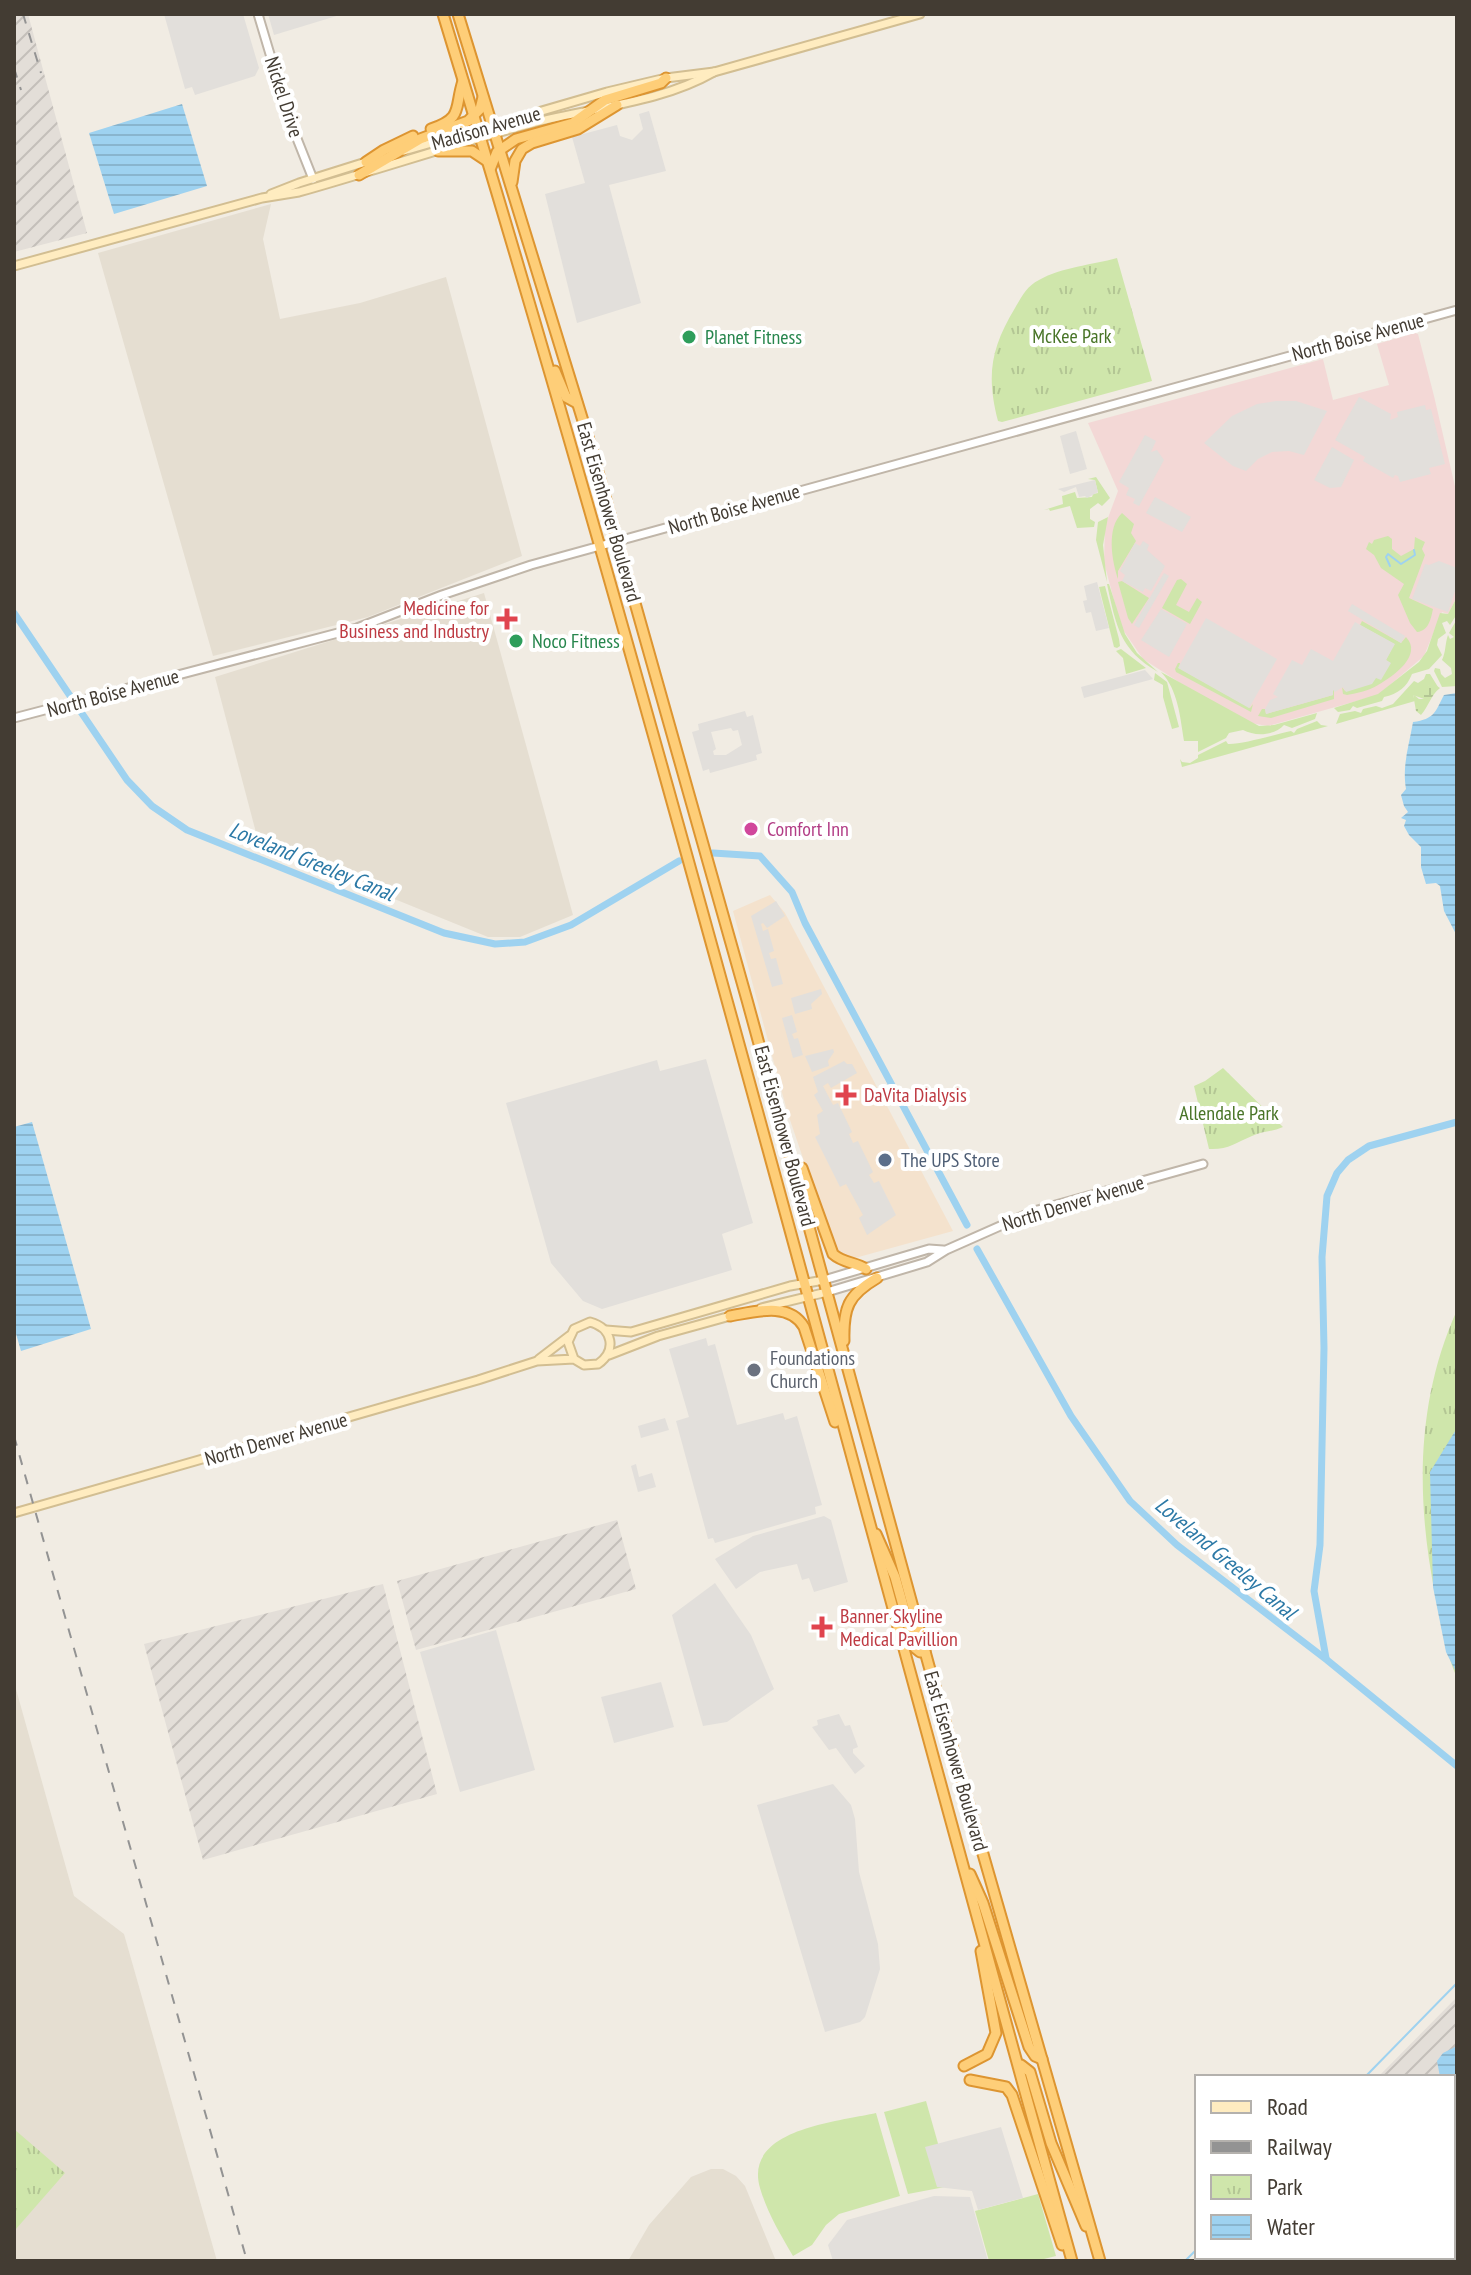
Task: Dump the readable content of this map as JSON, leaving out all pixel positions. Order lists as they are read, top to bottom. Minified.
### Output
{"streets":{"highway":["East Eisenhower Boulevard"],"main road":["Madison Avenue","North Denver Avenue"],"street":["Nickel Drive","North Boise Avenue"]},"crossings":[["Nickel Drive","Madison Avenue"],["Madison Avenue","East Eisenhower Boulevard"],["North Boise Avenue","East Eisenhower Boulevard"],["East Eisenhower Boulevard","North Denver Avenue"]],"water":["Loveland Greeley Canal"],"parks":["McKee Park","Allendale Park"],"places":{"other":["Planet Fitness","Noco Fitness","Comfort Inn","The UPS Store","Foundations Church"],"health":["Medicine for Business and Industry","DaVita Dialysis","Banner Skyline Medical Pavillion"]},"legend":["Road","Railway","Park","Water"]}
